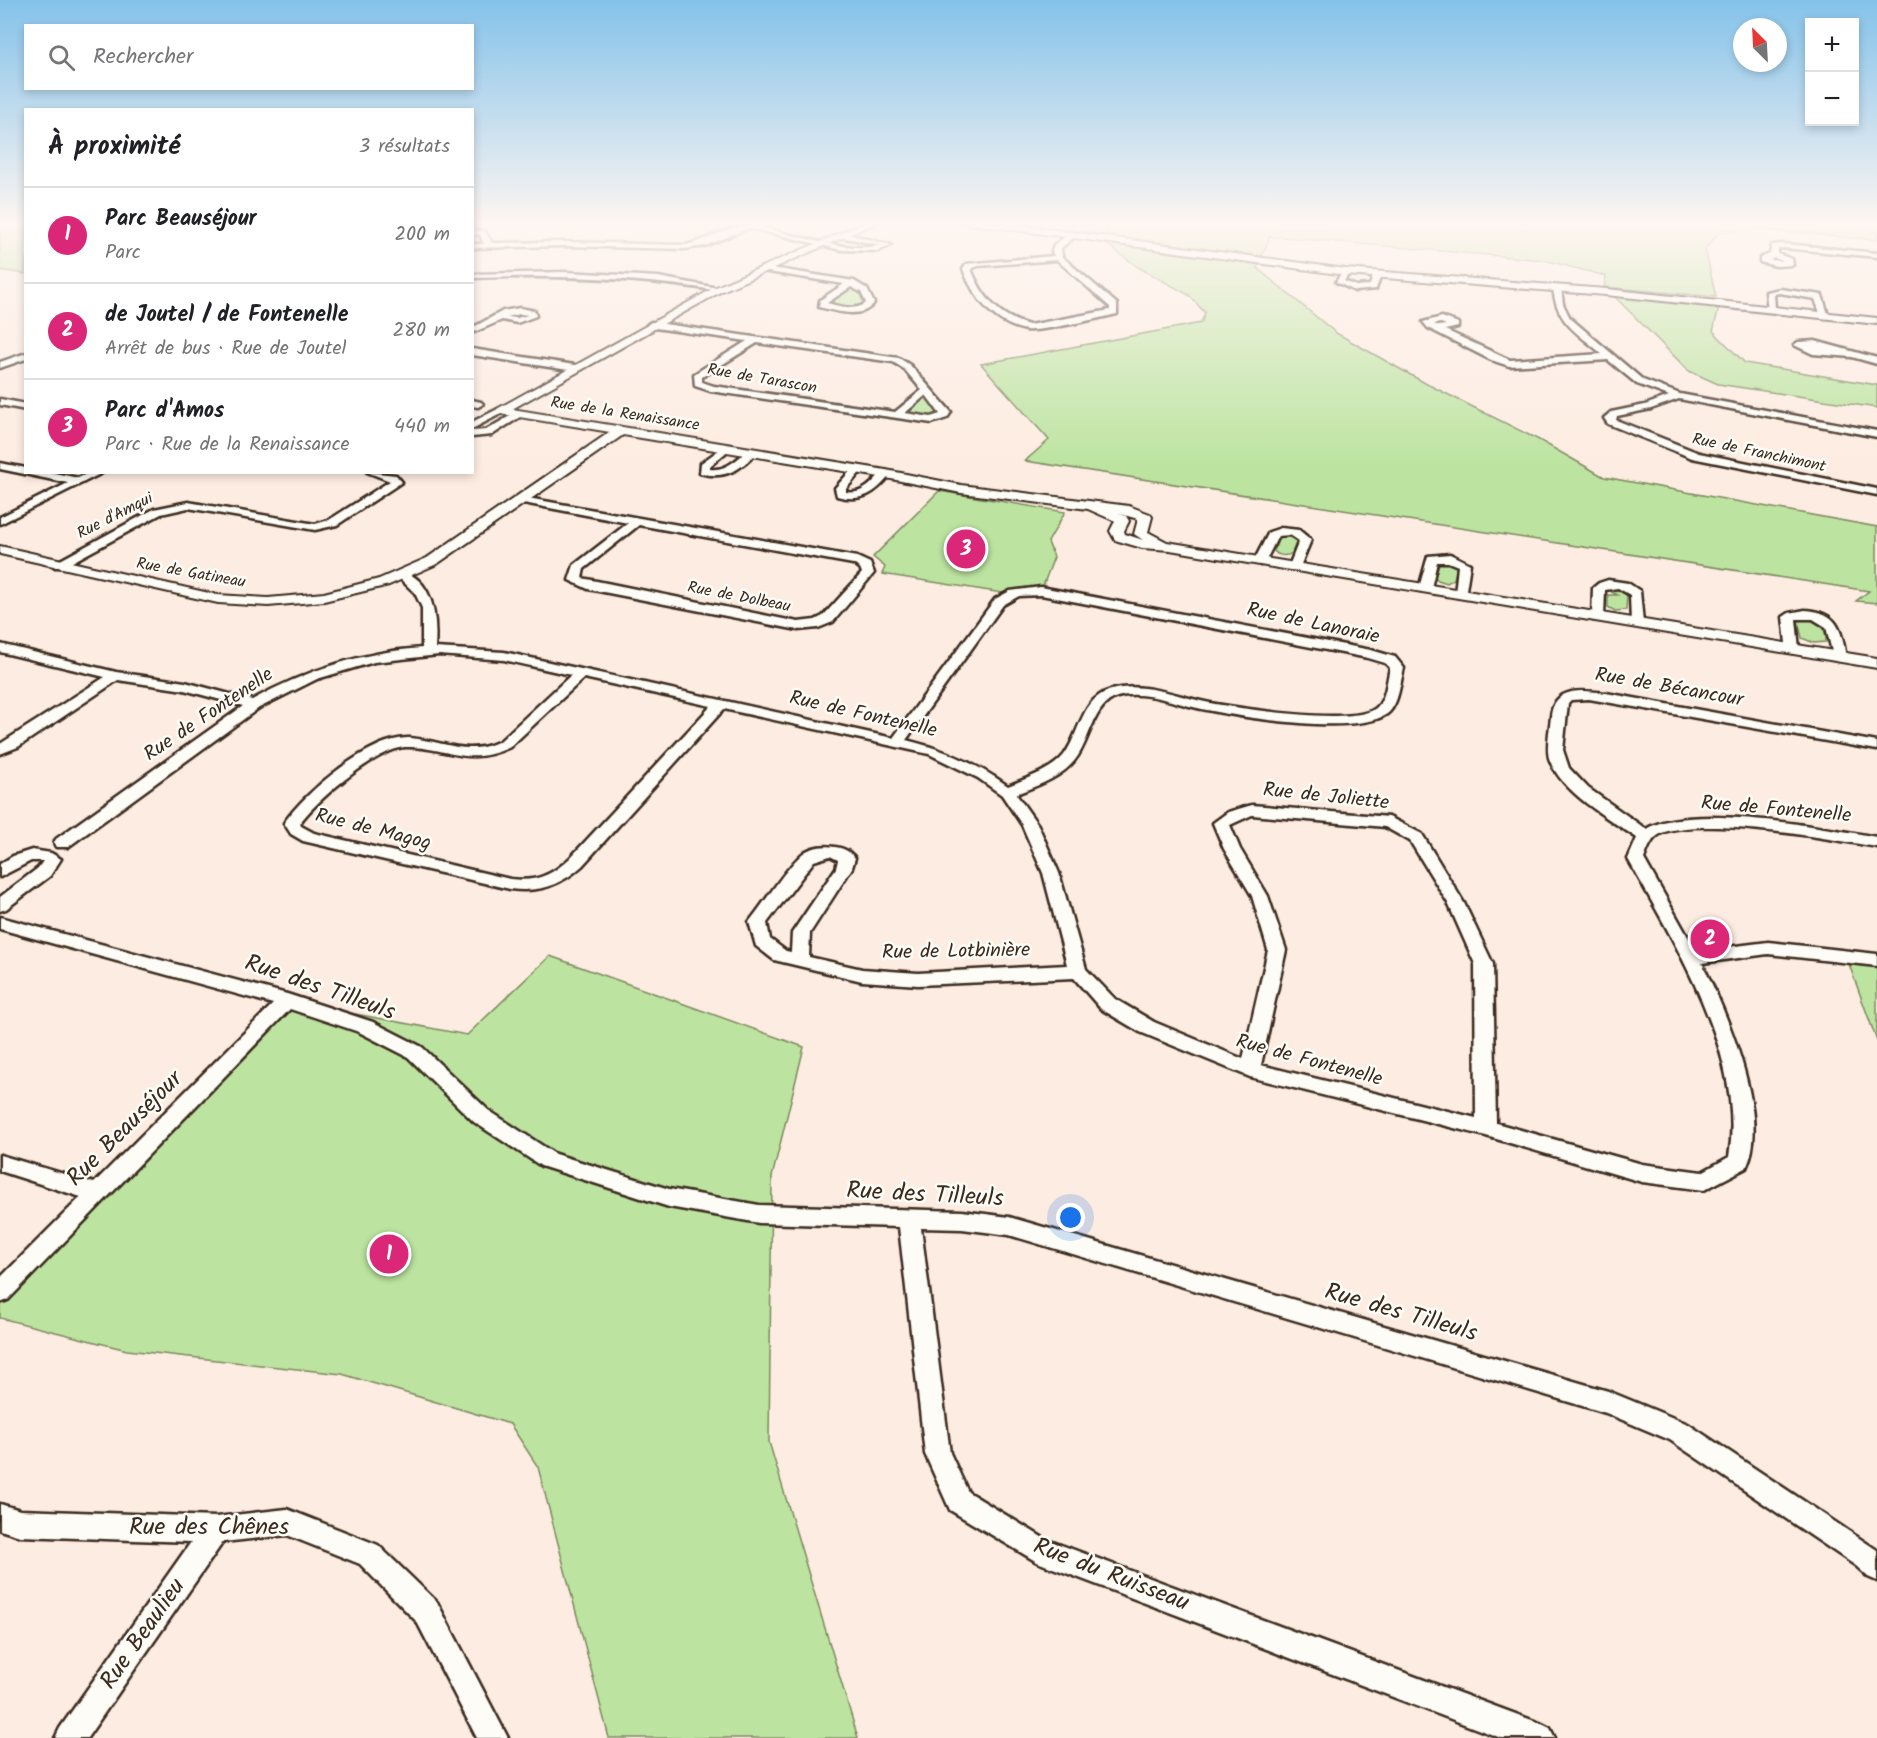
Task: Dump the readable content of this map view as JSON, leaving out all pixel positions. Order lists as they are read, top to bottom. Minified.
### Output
{"streets":{"street":["Rue de Tarascon","Rue de la Renaissance","Rue de Franchimont","Rue d'Amqui","Rue de Gatineau","Rue de Dolbeau","Rue de Lanoraie","Rue de Bécancour","Rue de Fontenelle","Rue de Joliette","Rue de Magog","Rue de Lotbinière","Rue des Tilleuls","Rue Beauséjour","Rue des Chênes","Rue du Ruisseau","Rue Beaulieu"]},"crossings":[["Rue de la Renaissance","Rue de Gatineau"],["Rue d'Amqui","Rue de Gatineau"],["Rue de Gatineau","Rue de Dolbeau"],["Rue de Lanoraie","Rue de Fontenelle"],["Rue de Bécancour","Rue de Fontenelle"],["Rue de Fontenelle","Rue de Joliette"],["Rue de Fontenelle","Rue de Magog"],["Rue de Fontenelle","Rue de Lotbinière"],["Rue des Tilleuls","Rue Beauséjour"],["Rue des Tilleuls","Rue du Ruisseau"],["Rue des Chênes","Rue Beaulieu"]],"north":"top left","page":{"map_buttons":["+","−"],"search":"Rechercher","heading":["À proximité","3 résultats"],"list":[{"mark":"1","name":"Parc Beauséjour","note":"Parc","value":"200 m"},{"mark":"2","name":"de Joutel / de Fontenelle","note":"Arrêt de bus · Rue de Joutel","value":"280 m"},{"mark":"3","name":"Parc d'Amos","note":"Parc · Rue de la Renaissance","value":"440 m"}],"pins":["3","2","1"]}}
